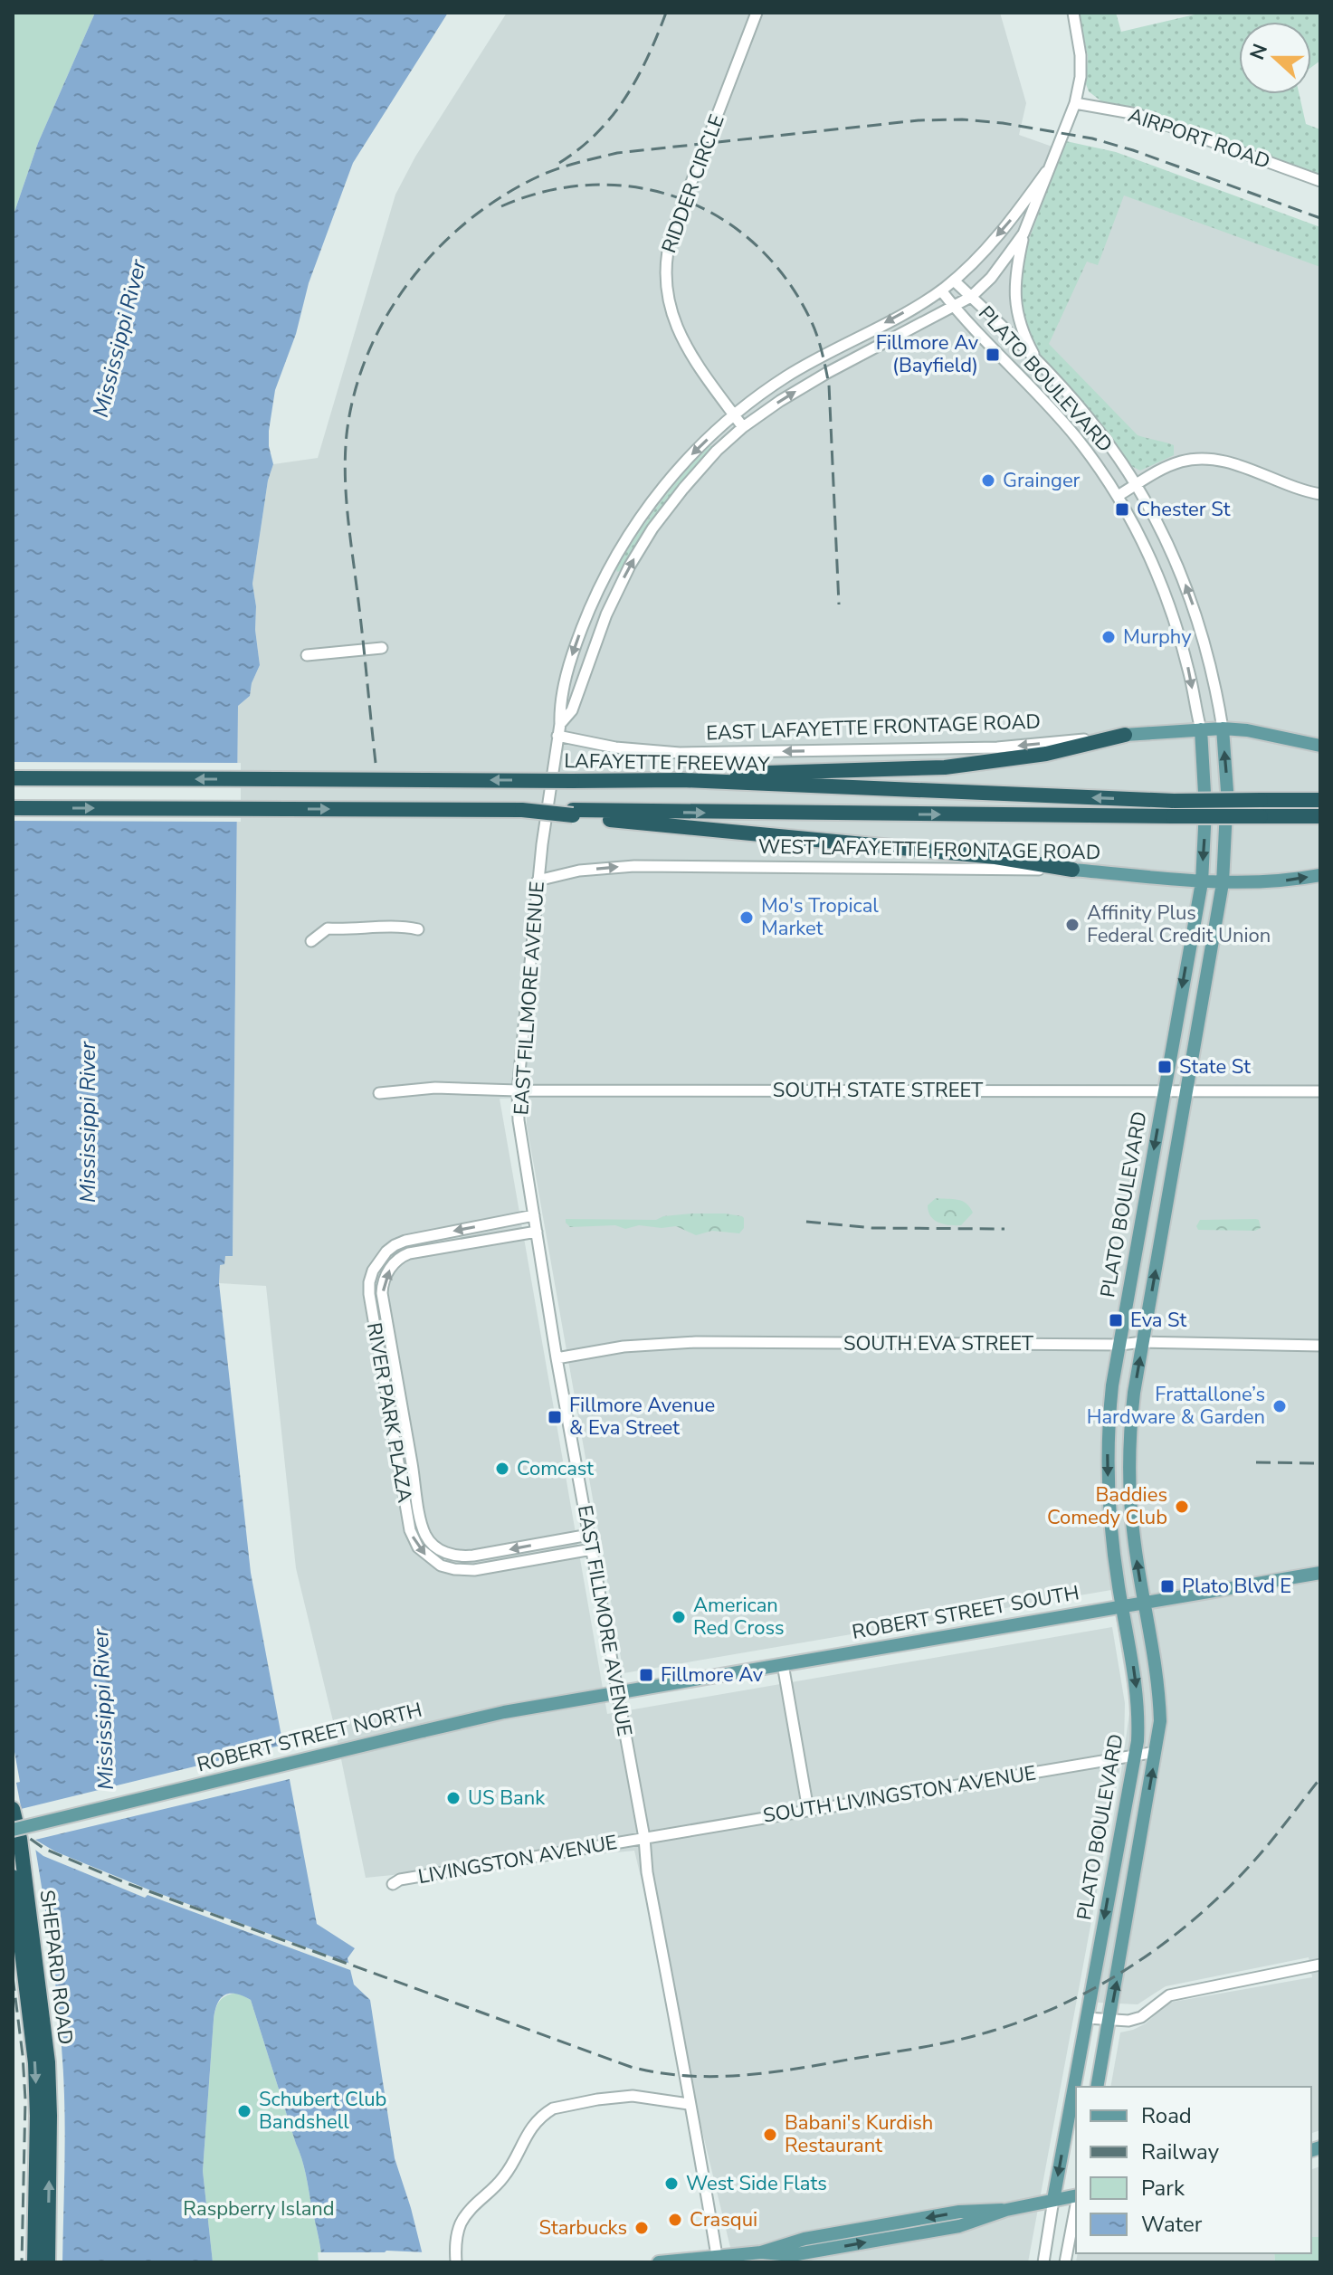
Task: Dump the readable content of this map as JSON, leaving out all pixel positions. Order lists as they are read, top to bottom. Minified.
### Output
{"streets":{"highway":["LAFAYETTE FREEWAY","SHEPARD ROAD"],"main road":["PLATO BOULEVARD","EAST LAFAYETTE FRONTAGE ROAD","WEST LAFAYETTE FRONTAGE ROAD","ROBERT STREET SOUTH","ROBERT STREET NORTH"],"street":["AIRPORT ROAD","RIDDER CIRCLE","EAST FILLMORE AVENUE","SOUTH STATE STREET","SOUTH EVA STREET","RIVER PARK PLAZA","SOUTH LIVINGSTON AVENUE","LIVINGSTON AVENUE"]},"crossings":[["RIDDER CIRCLE","EAST FILLMORE AVENUE"],["PLATO BOULEVARD","EAST LAFAYETTE FRONTAGE ROAD"],["PLATO BOULEVARD","WEST LAFAYETTE FRONTAGE ROAD"],["PLATO BOULEVARD","EAST FILLMORE AVENUE"],["PLATO BOULEVARD","SOUTH STATE STREET"],["PLATO BOULEVARD","SOUTH EVA STREET"],["PLATO BOULEVARD","ROBERT STREET SOUTH"],["PLATO BOULEVARD","SOUTH LIVINGSTON AVENUE"],["EAST LAFAYETTE FRONTAGE ROAD","EAST FILLMORE AVENUE"],["WEST LAFAYETTE FRONTAGE ROAD","EAST FILLMORE AVENUE"],["EAST FILLMORE AVENUE","SOUTH STATE STREET"],["EAST FILLMORE AVENUE","SOUTH EVA STREET"],["EAST FILLMORE AVENUE","RIVER PARK PLAZA"],["EAST FILLMORE AVENUE","ROBERT STREET SOUTH"],["EAST FILLMORE AVENUE","ROBERT STREET NORTH"],["EAST FILLMORE AVENUE","SOUTH LIVINGSTON AVENUE"],["EAST FILLMORE AVENUE","LIVINGSTON AVENUE"],["ROBERT STREET SOUTH","ROBERT STREET NORTH"],["SOUTH LIVINGSTON AVENUE","LIVINGSTON AVENUE"]],"one_way":["EAST LAFAYETTE FRONTAGE ROAD","WEST LAFAYETTE FRONTAGE ROAD"],"water":["Mississippi River"],"parks":["Raspberry Island"],"places":{"transit":["Fillmore Av (Bayfield)","Chester St","State St","Eva St","Fillmore Avenue & Eva Street","Plato Blvd E","Fillmore Av"],"other":["Grainger","Murphy","Mo's Tropical Market","Affinity Plus Federal Credit Union","Frattallone’s Hardware & Garden","Comcast","Baddies Comedy Club","American Red Cross","US Bank","Schubert Club Bandshell","Babani's Kurdish Restaurant","West Side Flats","Crasqui","Starbucks"]},"legend":["Road","Railway","Park","Water"],"north":"left"}
